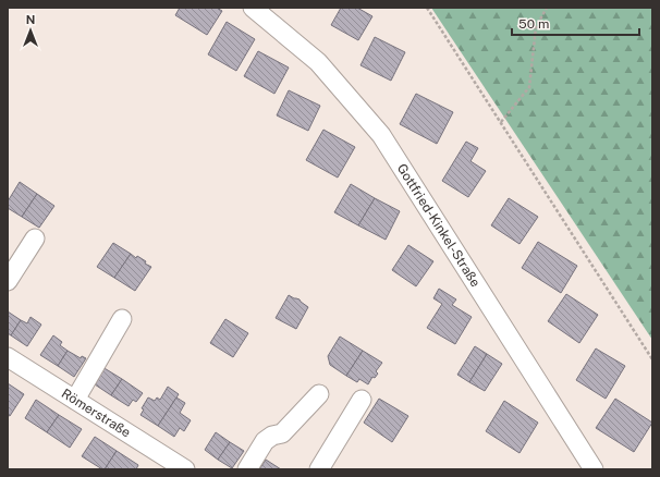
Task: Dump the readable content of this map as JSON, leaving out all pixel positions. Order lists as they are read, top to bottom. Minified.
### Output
{"streets":{"street":["Gottfried-Kinkel-Straße","Römerstraße"]},"scale_bar":"50 m","north":"top"}
